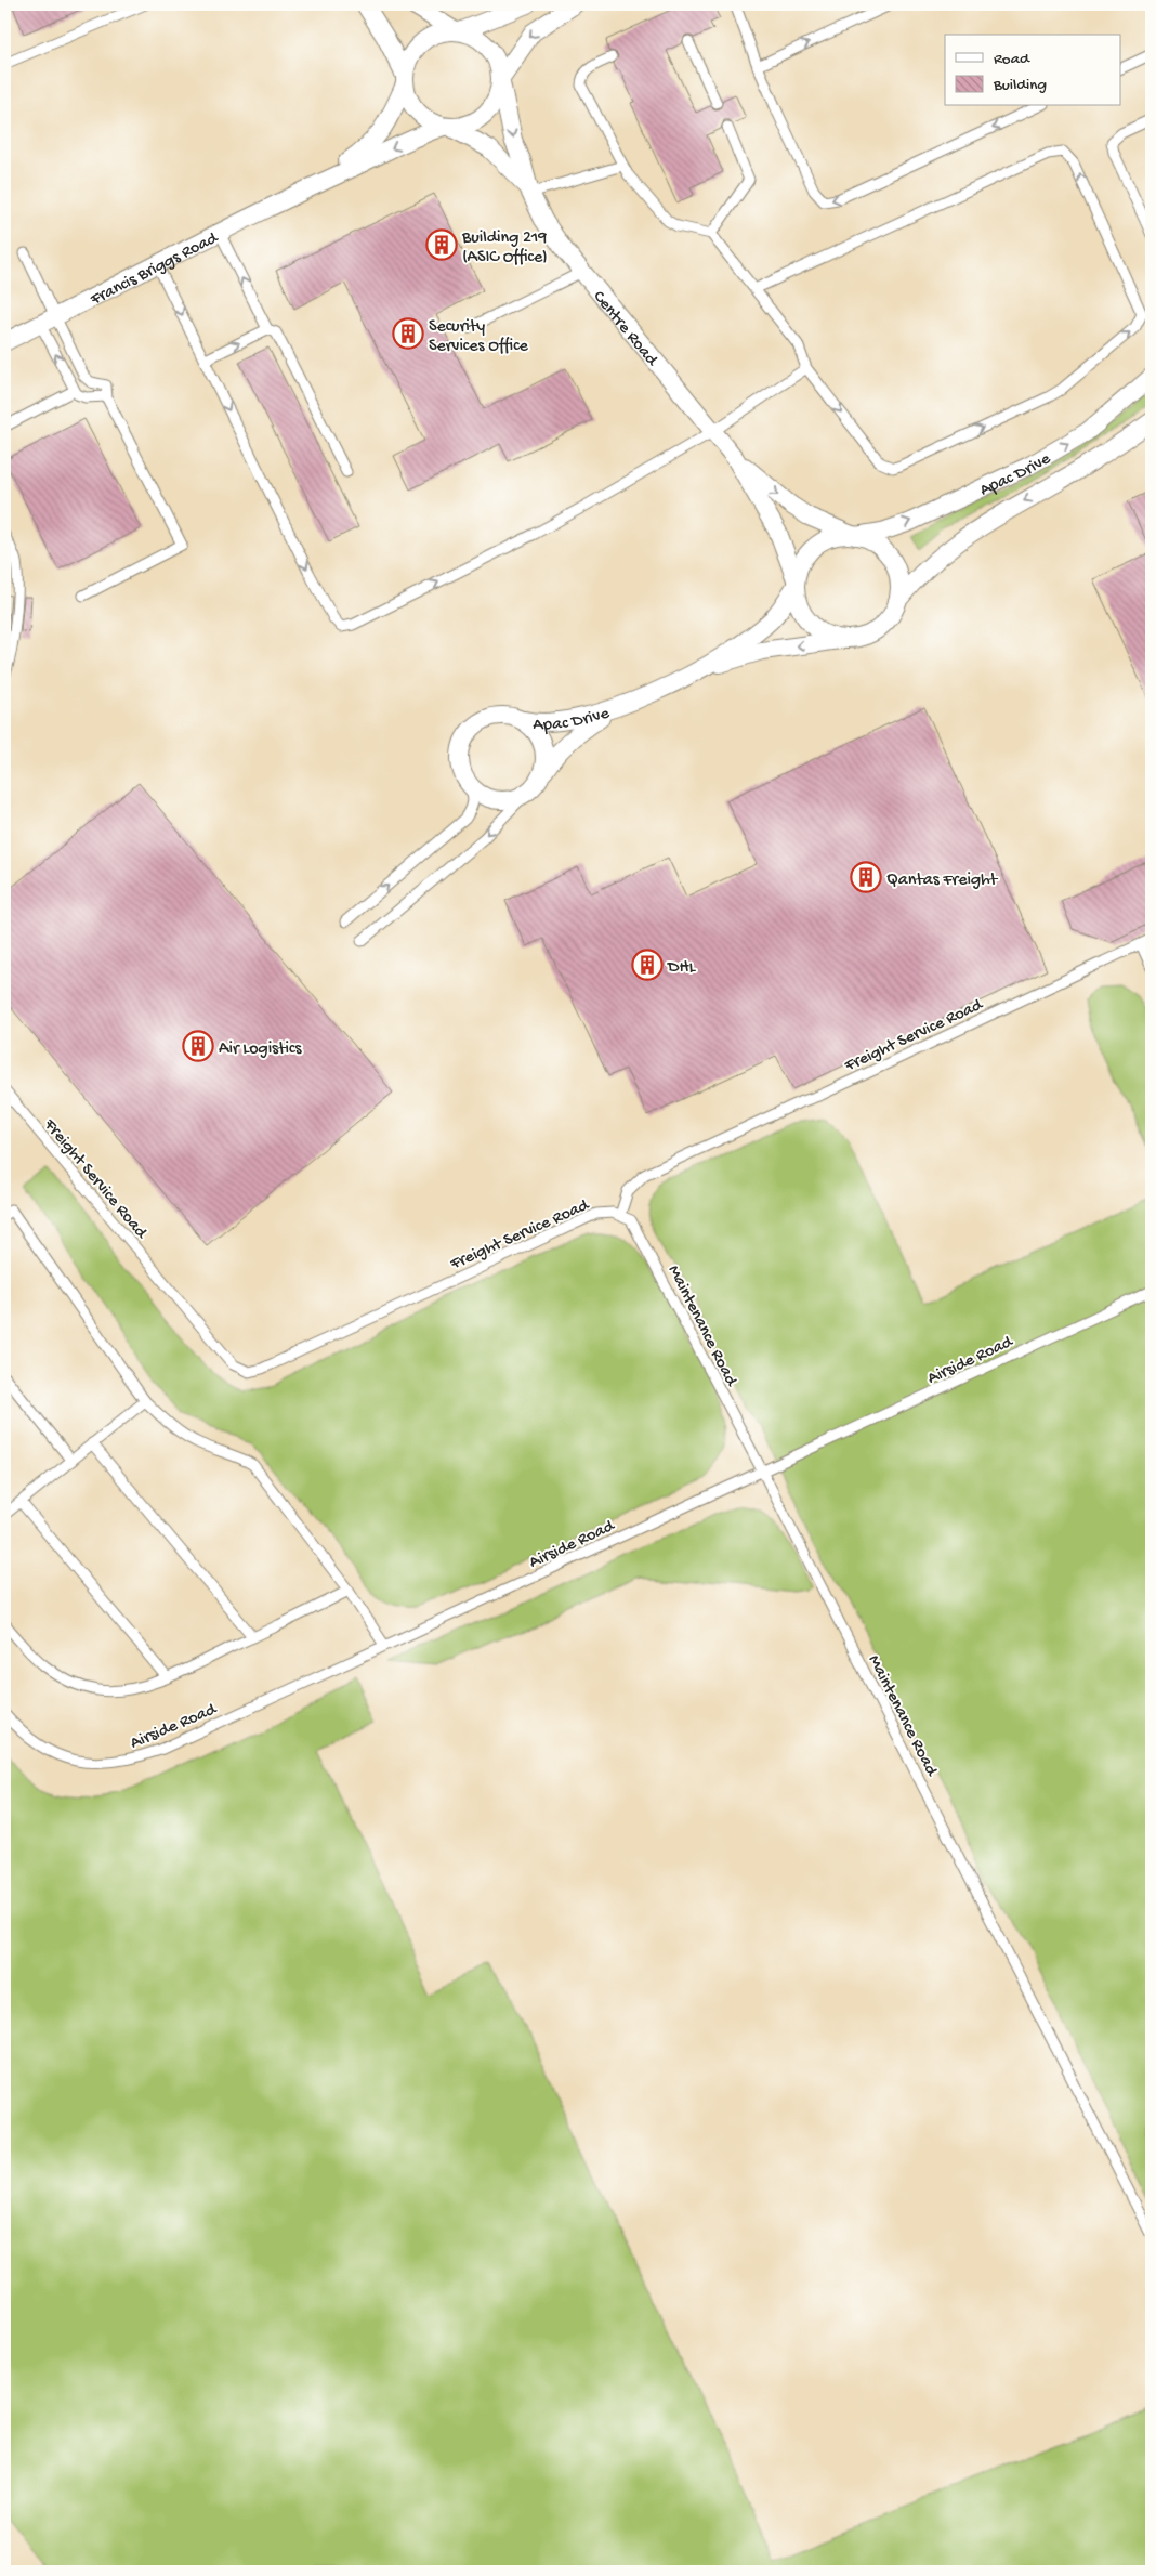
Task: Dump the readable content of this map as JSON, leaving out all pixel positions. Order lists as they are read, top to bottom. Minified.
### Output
{"streets":{"street":["Francis Briggs Road","Centre Road","Apac Drive"],"lane":["Freight Service Road","Maintenance Road","Airside Road"]},"crossings":[["Francis Briggs Road","Centre Road"],["Centre Road","Apac Drive"],["Freight Service Road","Maintenance Road"],["Maintenance Road","Airside Road"]],"places":{"building":["Building 219 (ASIC Office)","Security Services Office","Qantas Freight","DHL","Air Logistics"]},"legend":["Road","Building"]}
